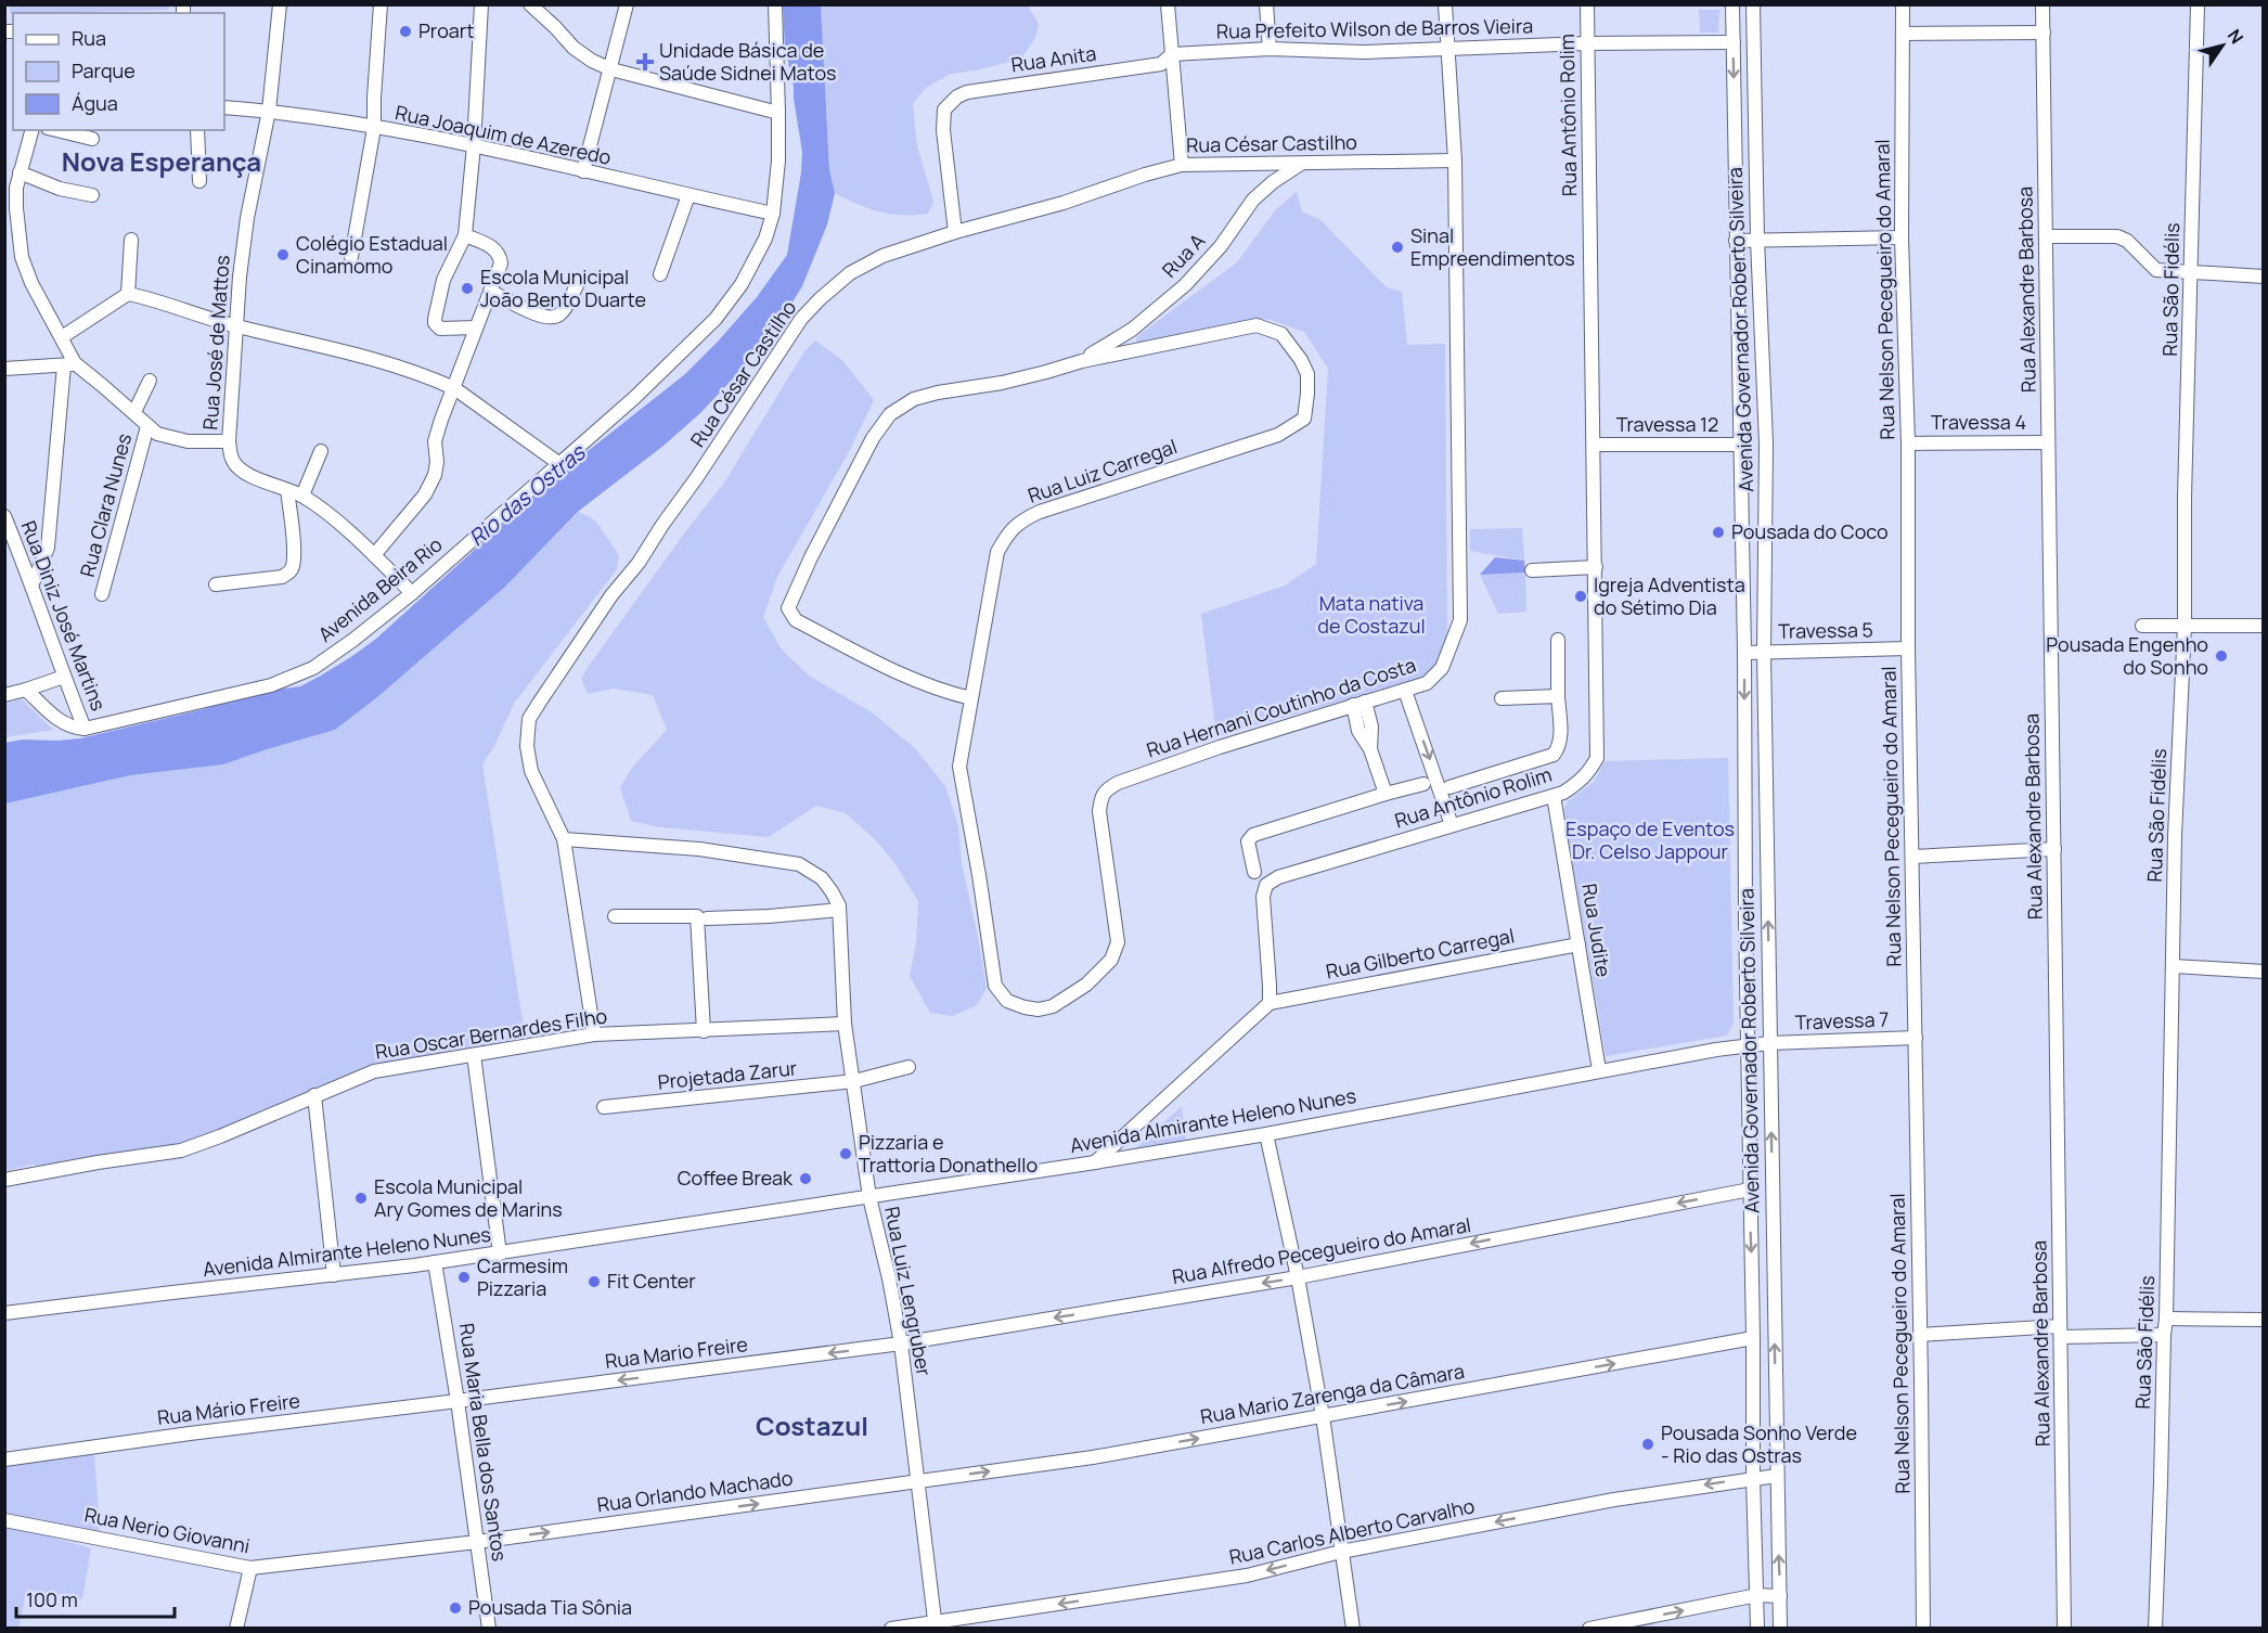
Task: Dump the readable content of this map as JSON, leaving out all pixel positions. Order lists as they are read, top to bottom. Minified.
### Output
{"streets":{"street":["Rua Prefeito Wilson de Barros Vieira","Rua Anita","Rua Antônio Rolim","Rua Joaquim de Azeredo","Rua César Castilho","Rua A","Rua Nelson Pecegueiro do Amaral","Rua Alexandre Barbosa","Rua São Fidélis","Avenida Governador Roberto Silveira","Rua José de Mattos","Travessa 4","Travessa 12","Rua Luiz Carregal","Rua Clara Nunes","Avenida Beira Rio","Rua Diniz José Martins","Travessa 5","Rua Hernani Coutinho da Costa","Rua Judite","Rua Gilberto Carregal","Travessa 7","Rua Oscar Bernardes Filho","Projetada Zarur","Avenida Almirante Heleno Nunes","Rua Alfredo Pecegueiro do Amaral","Rua Luiz Lengruber","Rua Mario Freire","Rua Mario Zarenga da Câmara","Rua Mário Freire","Rua Maria Bella dos Santos","Rua Orlando Machado","Rua Nerio Giovanni","Rua Carlos Alberto Carvalho"]},"crossings":[["Rua Prefeito Wilson de Barros Vieira","Rua Anita"],["Rua Prefeito Wilson de Barros Vieira","Rua Antônio Rolim"],["Rua Prefeito Wilson de Barros Vieira","Avenida Governador Roberto Silveira"],["Rua Prefeito Wilson de Barros Vieira","Rua Hernani Coutinho da Costa"],["Rua Anita","Rua César Castilho"],["Rua Antônio Rolim","Travessa 12"],["Rua Antônio Rolim","Rua Judite"],["Rua Antônio Rolim","Rua Gilberto Carregal"],["Rua Joaquim de Azeredo","Rua José de Mattos"],["Rua Joaquim de Azeredo","Avenida Beira Rio"],["Rua César Castilho","Rua A"],["Rua César Castilho","Rua Hernani Coutinho da Costa"],["Rua César Castilho","Rua Oscar Bernardes Filho"],["Rua César Castilho","Rua Luiz Lengruber"],["Rua A","Rua Luiz Carregal"],["Rua Nelson Pecegueiro do Amaral","Travessa 4"],["Rua Nelson Pecegueiro do Amaral","Travessa 5"],["Rua Nelson Pecegueiro do Amaral","Travessa 7"],["Rua Alexandre Barbosa","Travessa 4"],["Avenida Governador Roberto Silveira","Travessa 12"],["Avenida Governador Roberto Silveira","Travessa 5"],["Avenida Governador Roberto Silveira","Travessa 7"],["Avenida Governador Roberto Silveira","Avenida Almirante Heleno Nunes"],["Avenida Governador Roberto Silveira","Rua Alfredo Pecegueiro do Amaral"],["Avenida Governador Roberto Silveira","Rua Mario Zarenga da Câmara"],["Avenida Governador Roberto Silveira","Rua Carlos Alberto Carvalho"],["Rua José de Mattos","Avenida Beira Rio"],["Rua Luiz Carregal","Rua Hernani Coutinho da Costa"],["Avenida Beira Rio","Rua Diniz José Martins"],["Rua Judite","Rua Gilberto Carregal"],["Rua Judite","Avenida Almirante Heleno Nunes"],["Travessa 7","Avenida Almirante Heleno Nunes"],["Rua Oscar Bernardes Filho","Rua Luiz Lengruber"],["Projetada Zarur","Rua Luiz Lengruber"],["Avenida Almirante Heleno Nunes","Rua Luiz Lengruber"],["Avenida Almirante Heleno Nunes","Rua Maria Bella dos Santos"],["Rua Alfredo Pecegueiro do Amaral","Rua Luiz Lengruber"],["Rua Alfredo Pecegueiro do Amaral","Rua Mario Freire"],["Rua Luiz Lengruber","Rua Mario Freire"],["Rua Luiz Lengruber","Rua Mario Zarenga da Câmara"],["Rua Luiz Lengruber","Rua Orlando Machado"],["Rua Luiz Lengruber","Rua Carlos Alberto Carvalho"],["Rua Mario Freire","Rua Mário Freire"],["Rua Mario Freire","Rua Maria Bella dos Santos"],["Rua Mario Zarenga da Câmara","Rua Orlando Machado"],["Rua Mário Freire","Rua Maria Bella dos Santos"],["Rua Maria Bella dos Santos","Rua Orlando Machado"],["Rua Maria Bella dos Santos","Rua Nerio Giovanni"],["Rua Orlando Machado","Rua Nerio Giovanni"]],"one_way":["Rua Alfredo Pecegueiro do Amaral","Rua Mario Freire","Rua Mario Zarenga da Câmara","Rua Orlando Machado","Rua Carlos Alberto Carvalho"],"districts":["Nova Esperança","Costazul"],"water":["Rio das Ostras"],"parks":["Mata nativa de Costazul","Espaço de Eventos Dr. Celso Jappour"],"places":{"other":["Proart","Sinal Empreendimentos","Colégio Estadual Cinamomo","Escola Municipal João Bento Duarte","Pousada do Coco","Igreja Adventista do Sétimo Dia","Pousada Engenho do Sonho","Pizzaria e Trattoria Donathello","Coffee Break","Escola Municipal Ary Gomes de Marins","Carmesim Pizzaria","Fit Center","Pousada Sonho Verde - Rio das Ostras","Pousada Tia Sônia"],"health":["Unidade Básica de Saúde Sidnei Matos"]},"legend":["Rua","Parque","Água"],"scale_bar":"100 m","north":"top right"}
